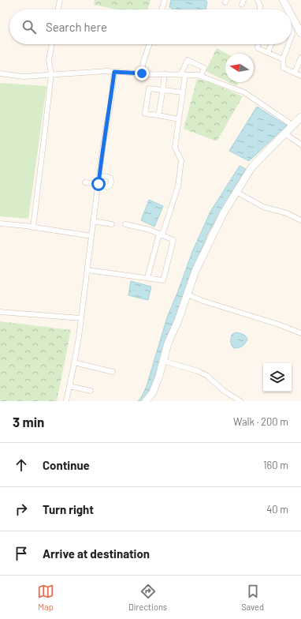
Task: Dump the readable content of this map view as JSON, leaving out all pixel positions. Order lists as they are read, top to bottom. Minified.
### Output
{"north":"left","page":{"search":"Search here","heading":["3 min","Walk · 200 m"],"list":[["Continue","160 m"],["Turn right","40 m"],"Arrive at destination"],"nav":["Map","Directions","Saved"]}}
